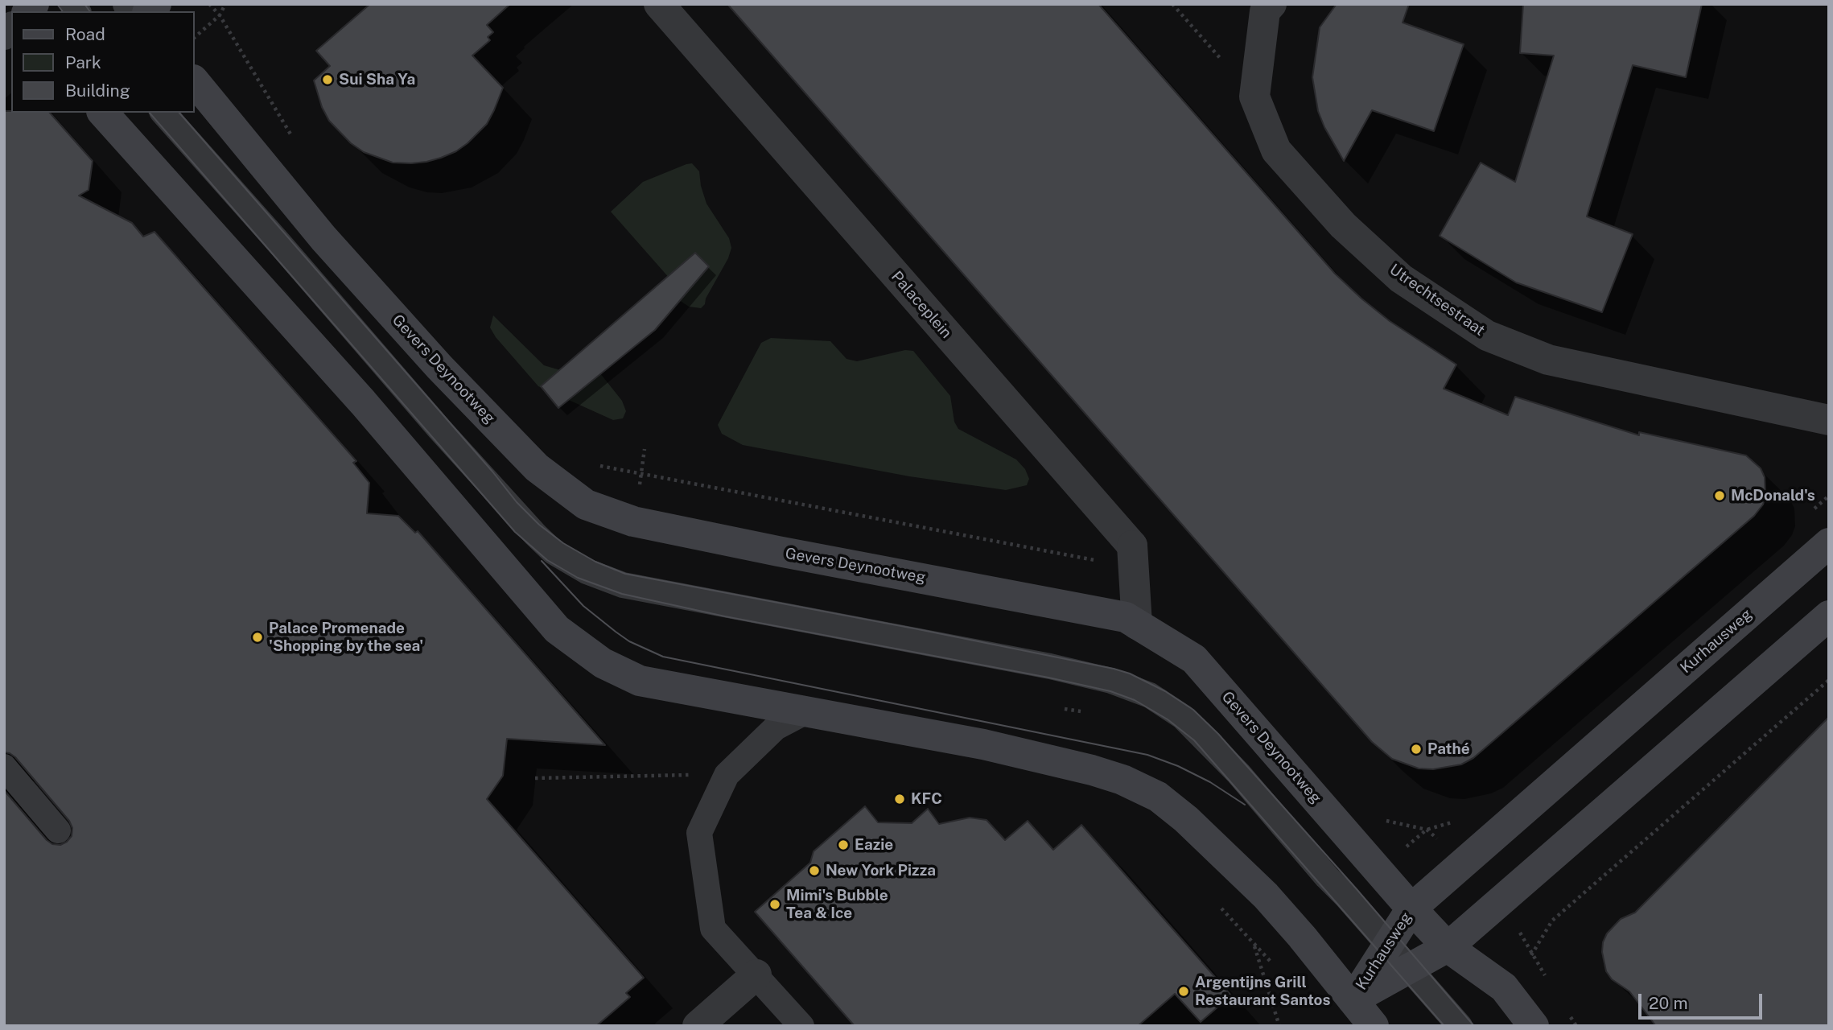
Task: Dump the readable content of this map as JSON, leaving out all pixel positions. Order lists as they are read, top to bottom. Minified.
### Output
{"streets":{"main road":["Gevers Deynootweg","Kurhausweg"],"street":["Utrechtsestraat","Palaceplein"]},"crossings":[["Gevers Deynootweg","Kurhausweg"]],"places":["Sui Sha Ya","McDonald's","Palace Promenade 'Shopping by the sea'","Pathé","KFC","Eazie","New York Pizza","Mimi's Bubble Tea & Ice","Argentijns Grill Restaurant Santos"],"legend":["Road","Park","Building"],"scale_bar":"20 m"}
